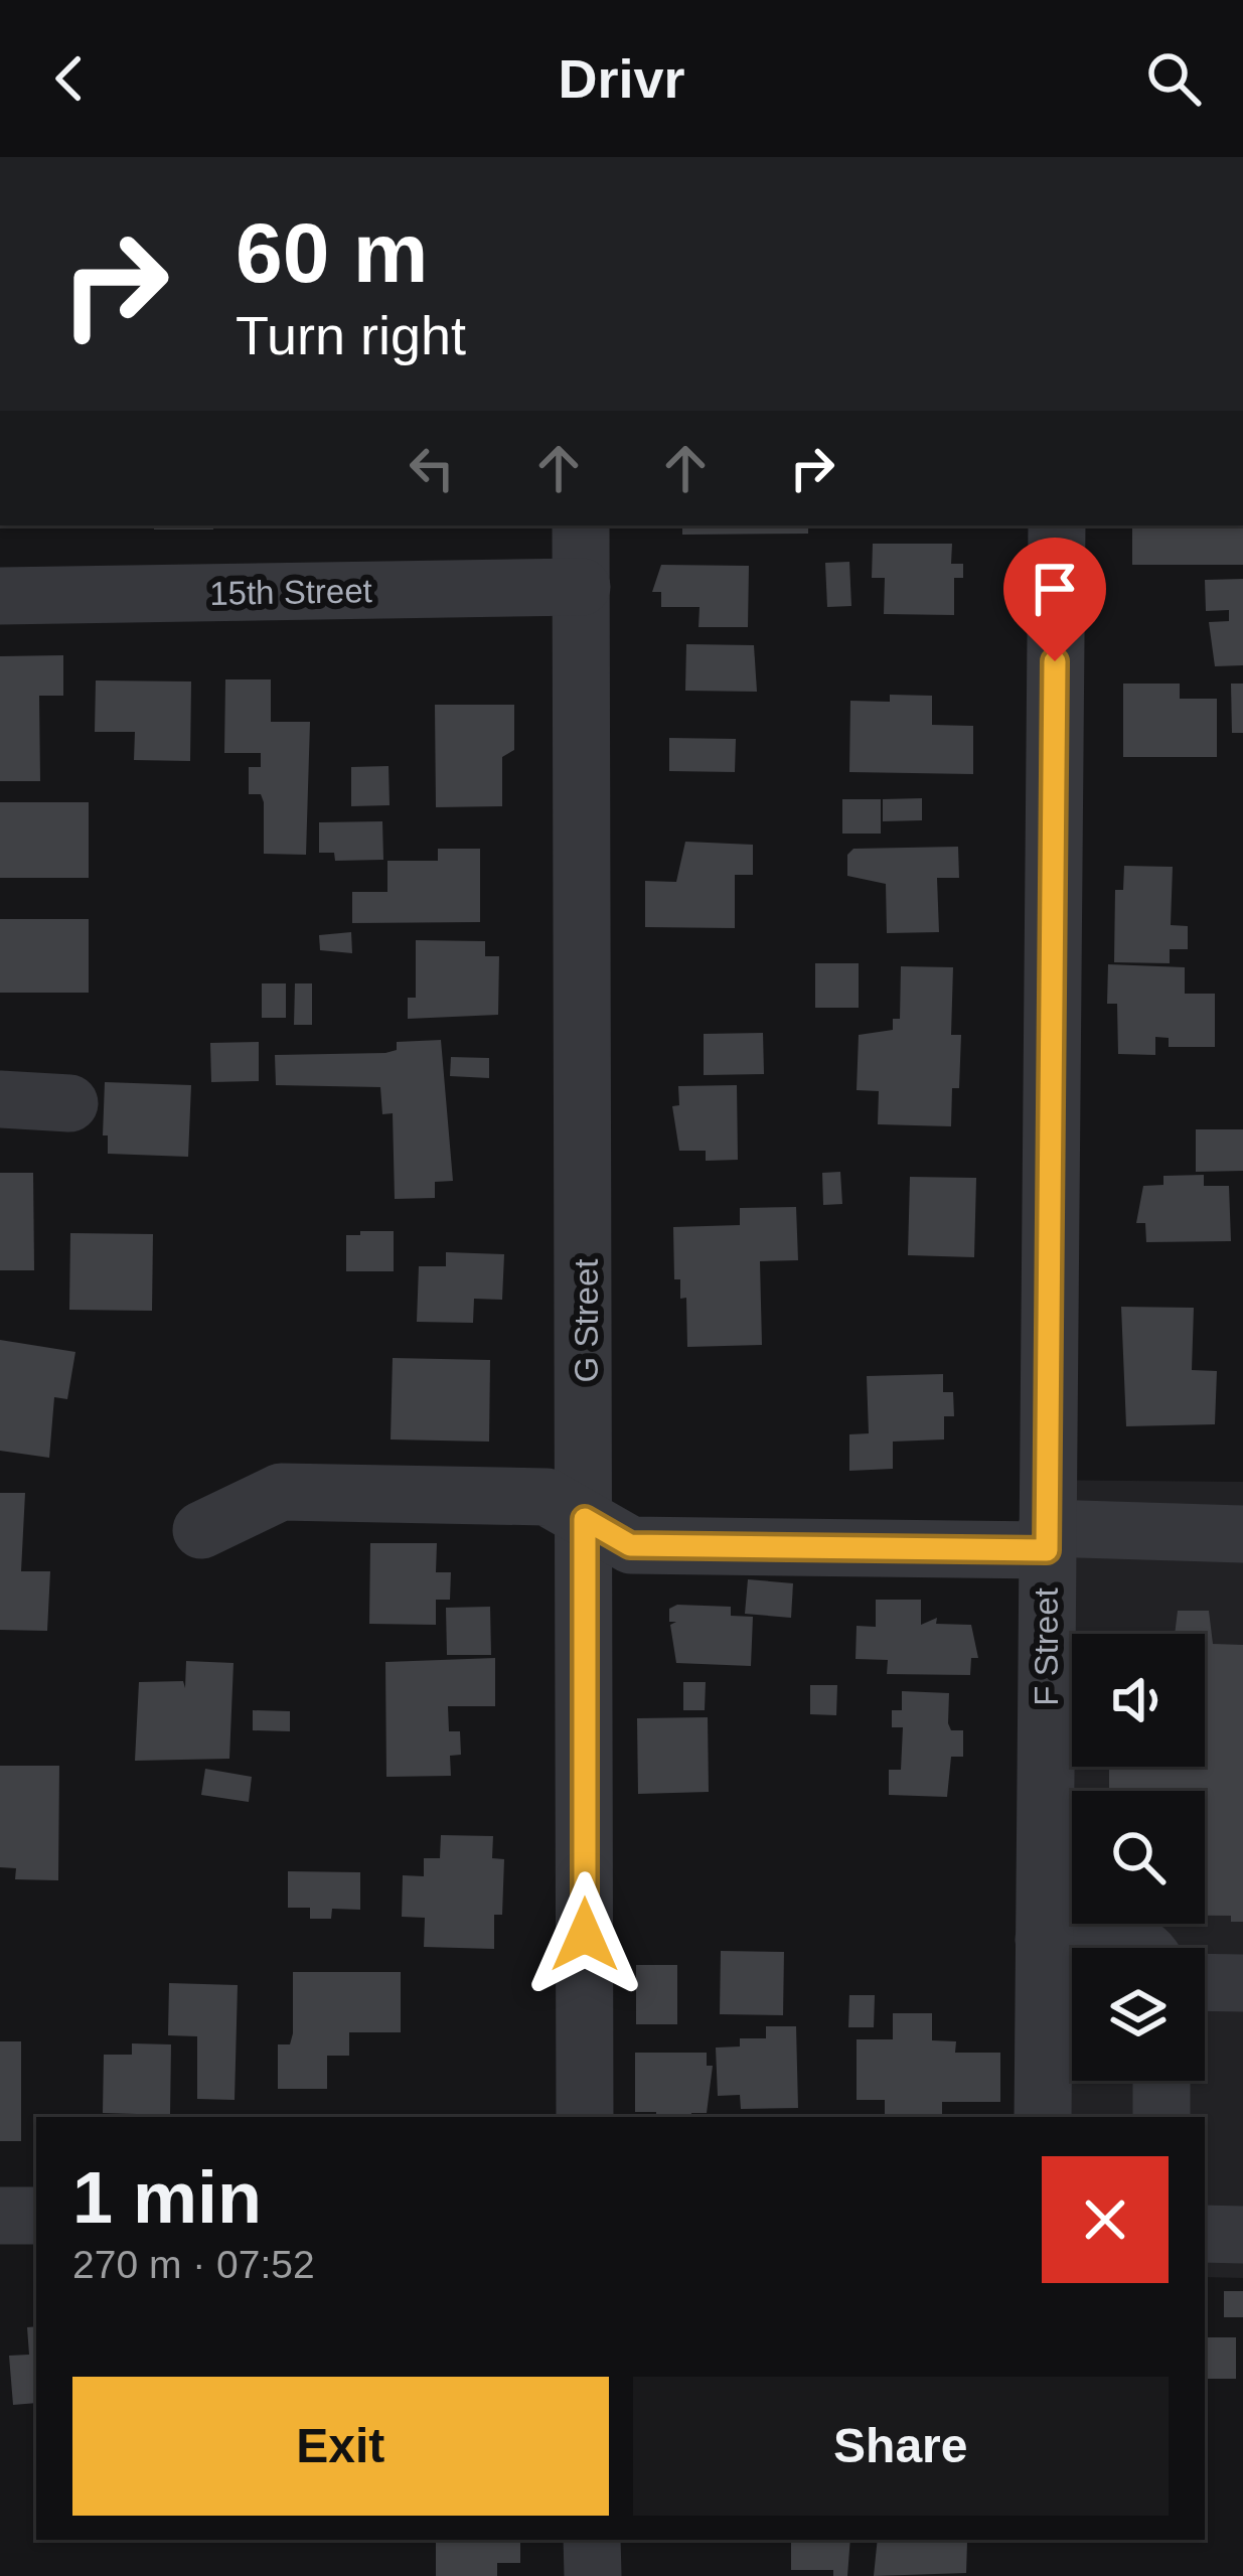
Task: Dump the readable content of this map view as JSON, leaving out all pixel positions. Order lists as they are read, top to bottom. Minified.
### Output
{"streets":{"street":["15th Street","G Street","F Street"]},"crossings":[["15th Street","G Street"]],"page":{"header":"Drivr","turn":["60 m","Turn right"],"heading":["1 min","270 m · 07:52"],"buttons":["Exit","Share"]}}
